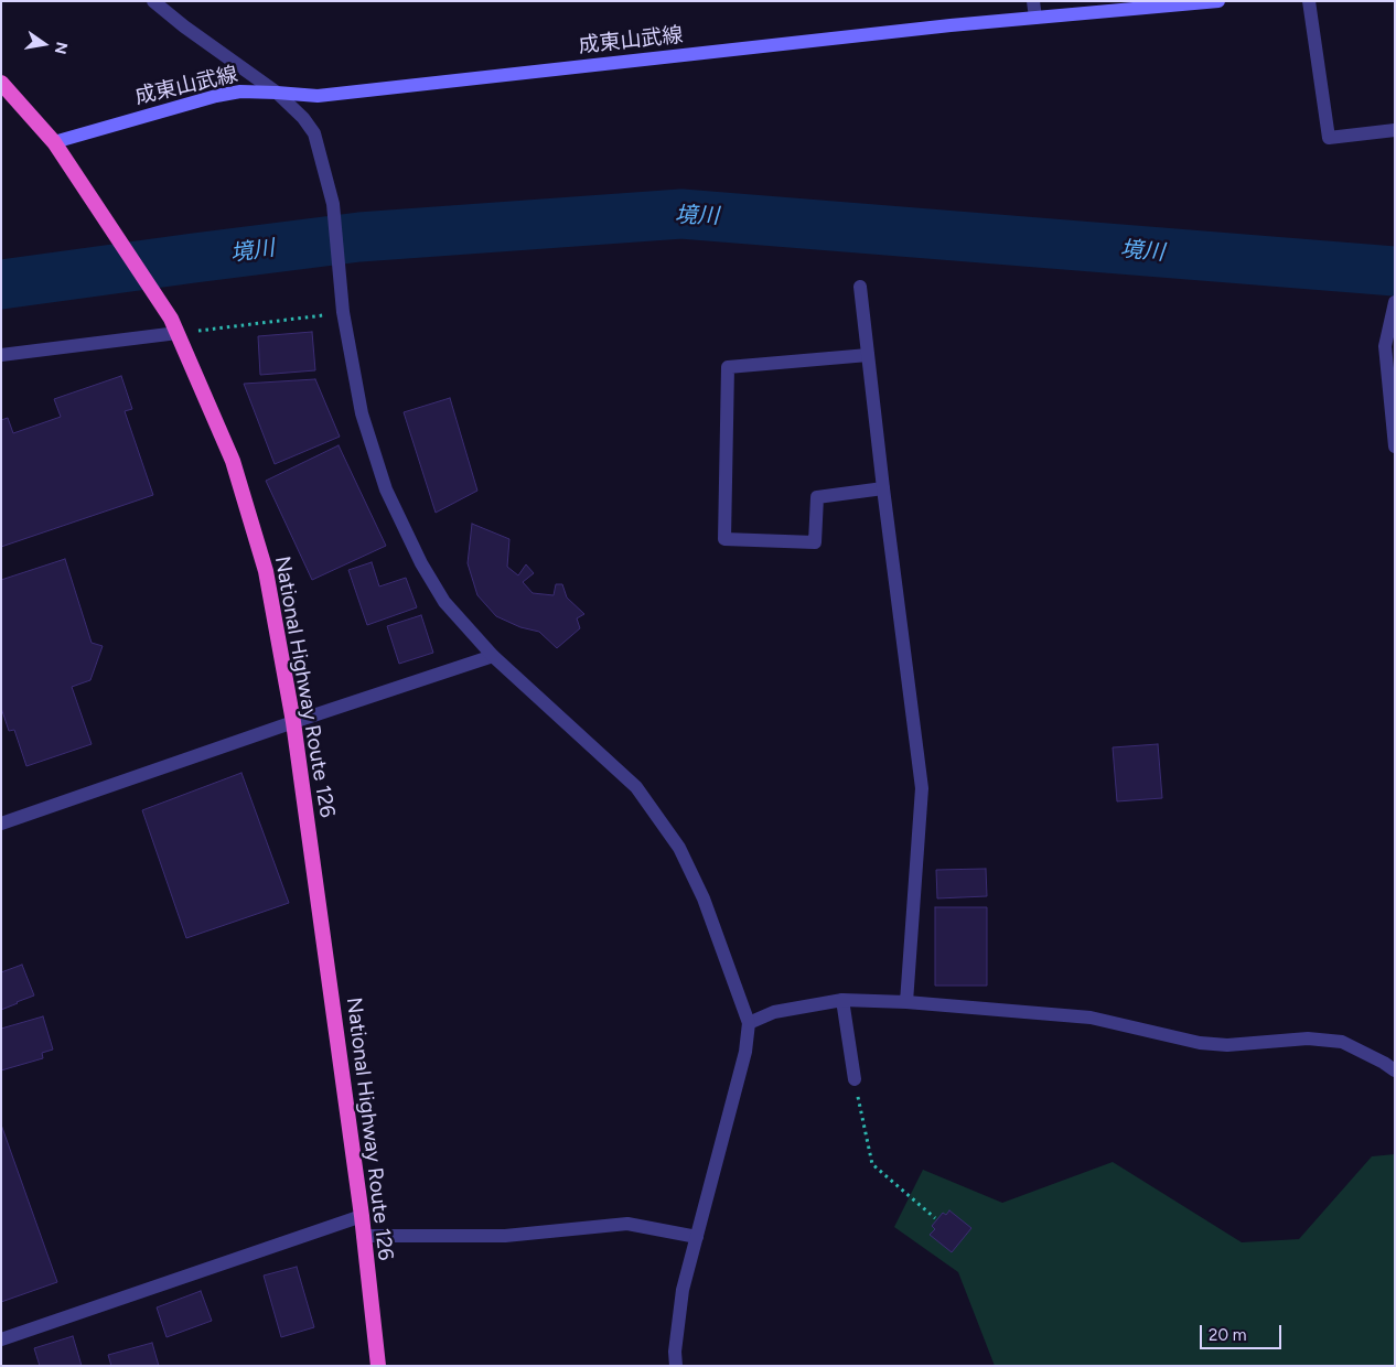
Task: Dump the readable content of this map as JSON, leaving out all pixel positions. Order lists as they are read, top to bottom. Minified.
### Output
{"streets":{"highway":["National Highway Route 126"],"main road":["成東山武線"]},"crossings":[["成東山武線","National Highway Route 126"]],"water":["境川"],"scale_bar":"20 m","north":"right"}
